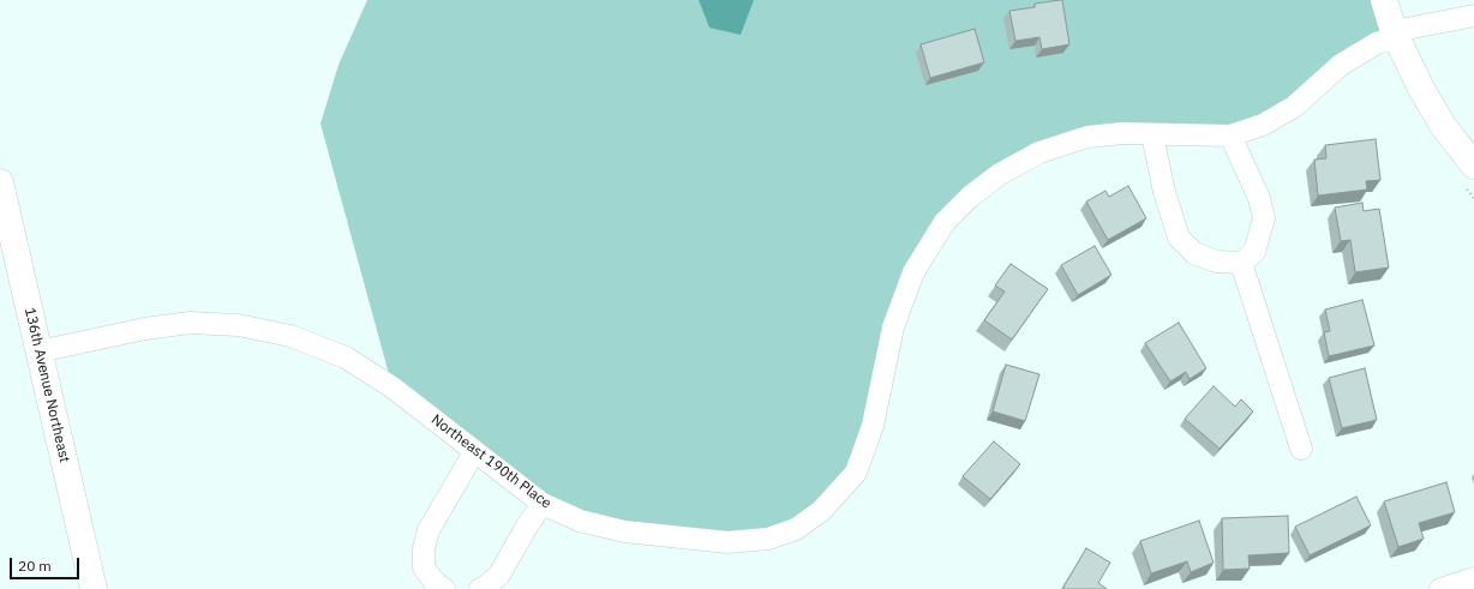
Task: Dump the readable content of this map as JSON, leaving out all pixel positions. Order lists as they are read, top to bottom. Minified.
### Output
{"streets":{"street":["136th Avenue Northeast","Northeast 190th Place"]},"crossings":[["136th Avenue Northeast","Northeast 190th Place"]],"scale_bar":"20 m"}
